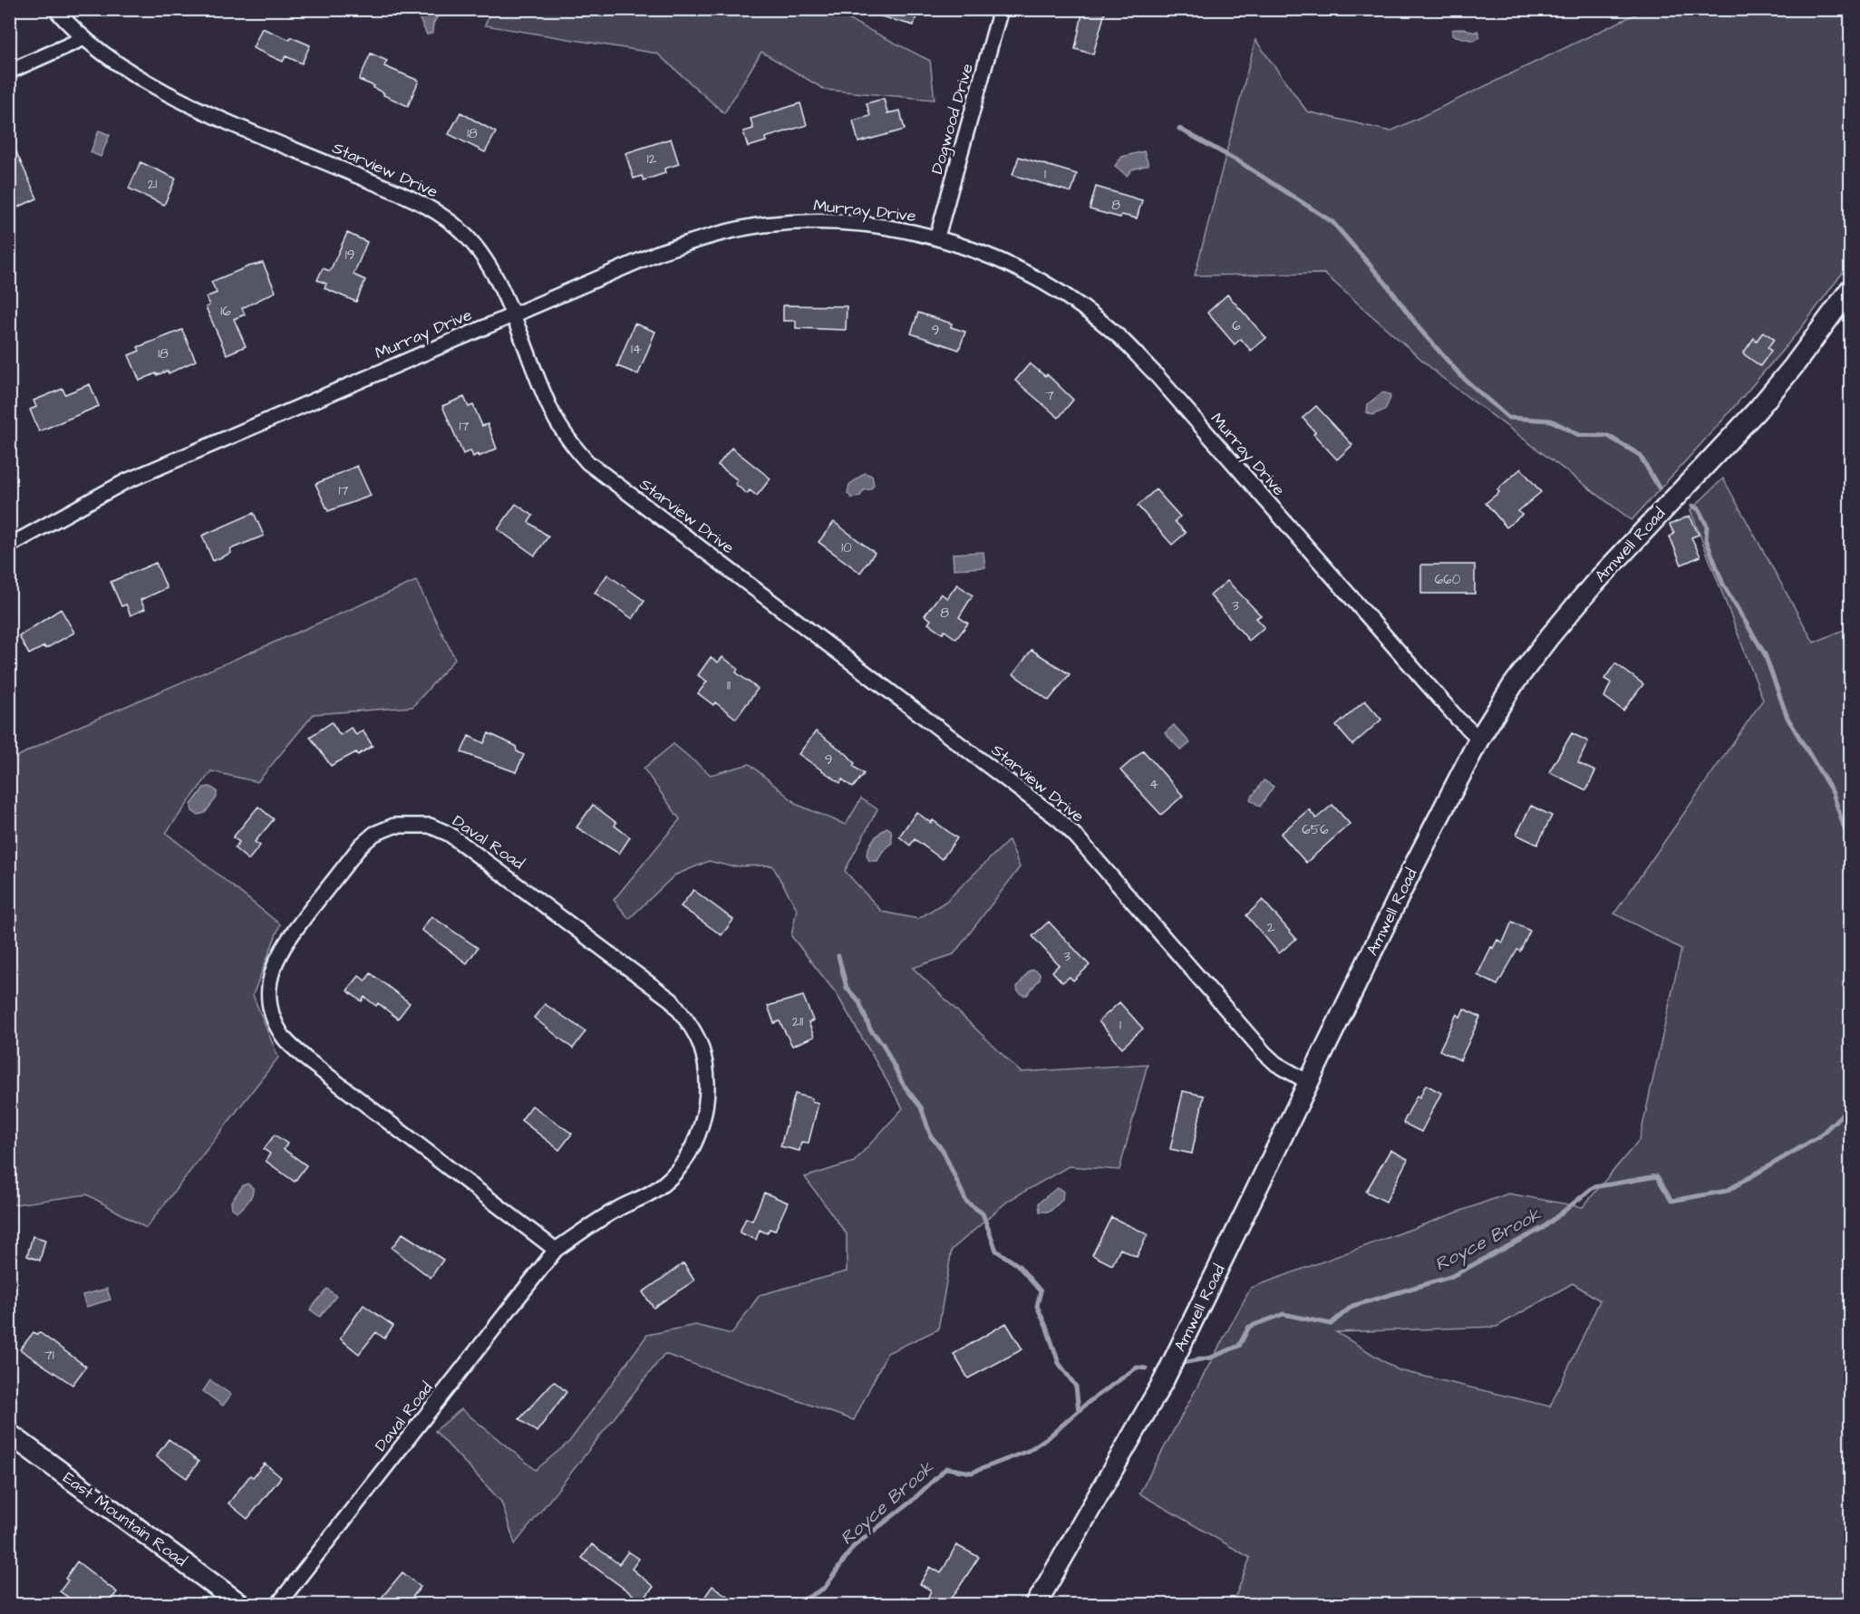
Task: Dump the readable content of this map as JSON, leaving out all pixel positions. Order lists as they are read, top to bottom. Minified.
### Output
{"streets":{"main road":["Amwell Road","East Mountain Road"],"street":["Dogwood Drive","Starview Drive","Murray Drive","Daval Road"]},"crossings":[["Dogwood Drive","Murray Drive"],["Starview Drive","Murray Drive"],["Starview Drive","Amwell Road"],["Murray Drive","Amwell Road"]],"water":["Royce Brook"],"house_numbers":["18","12","1","21","8","19","16","6","9","14","18","7","17","17","10","660","3","8","11","9","4","656","2","3","211","1","71"]}
